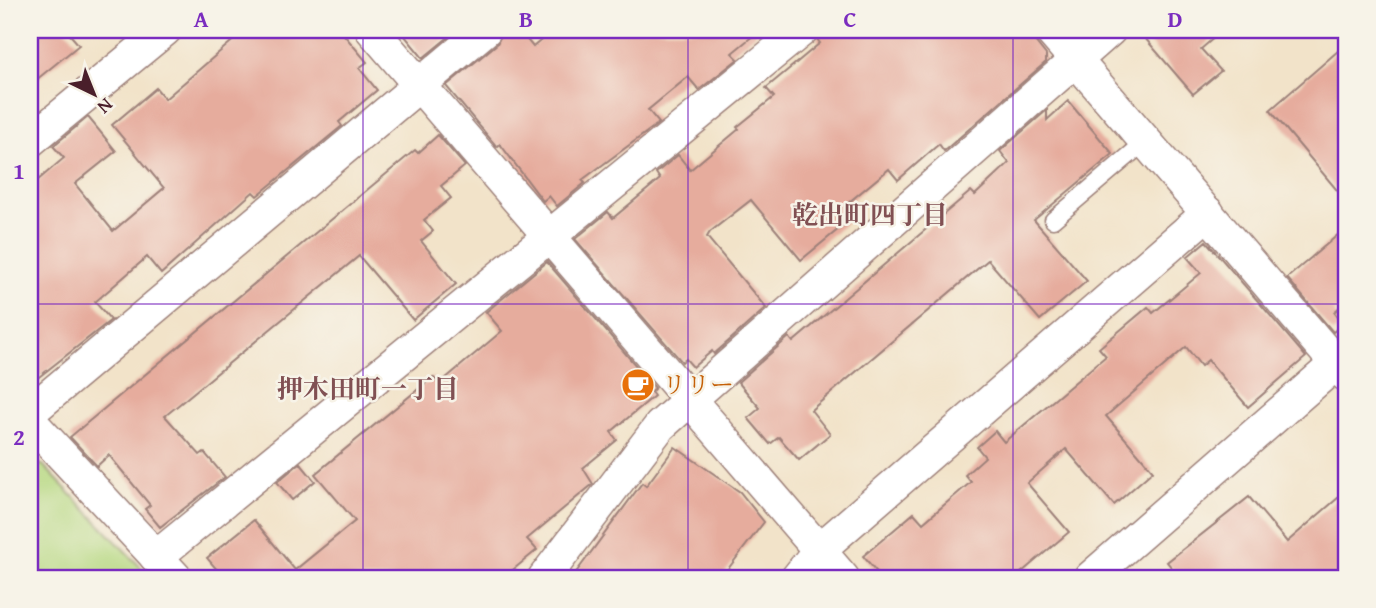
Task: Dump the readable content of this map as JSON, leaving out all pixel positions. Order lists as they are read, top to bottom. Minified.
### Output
{"districts":["乾出町四丁目","押木田町一丁目"],"places":{"cafe":["リリー"]},"north":"bottom right","grid":{"columns":["A","B","C","D"],"rows":["1","2"]}}
